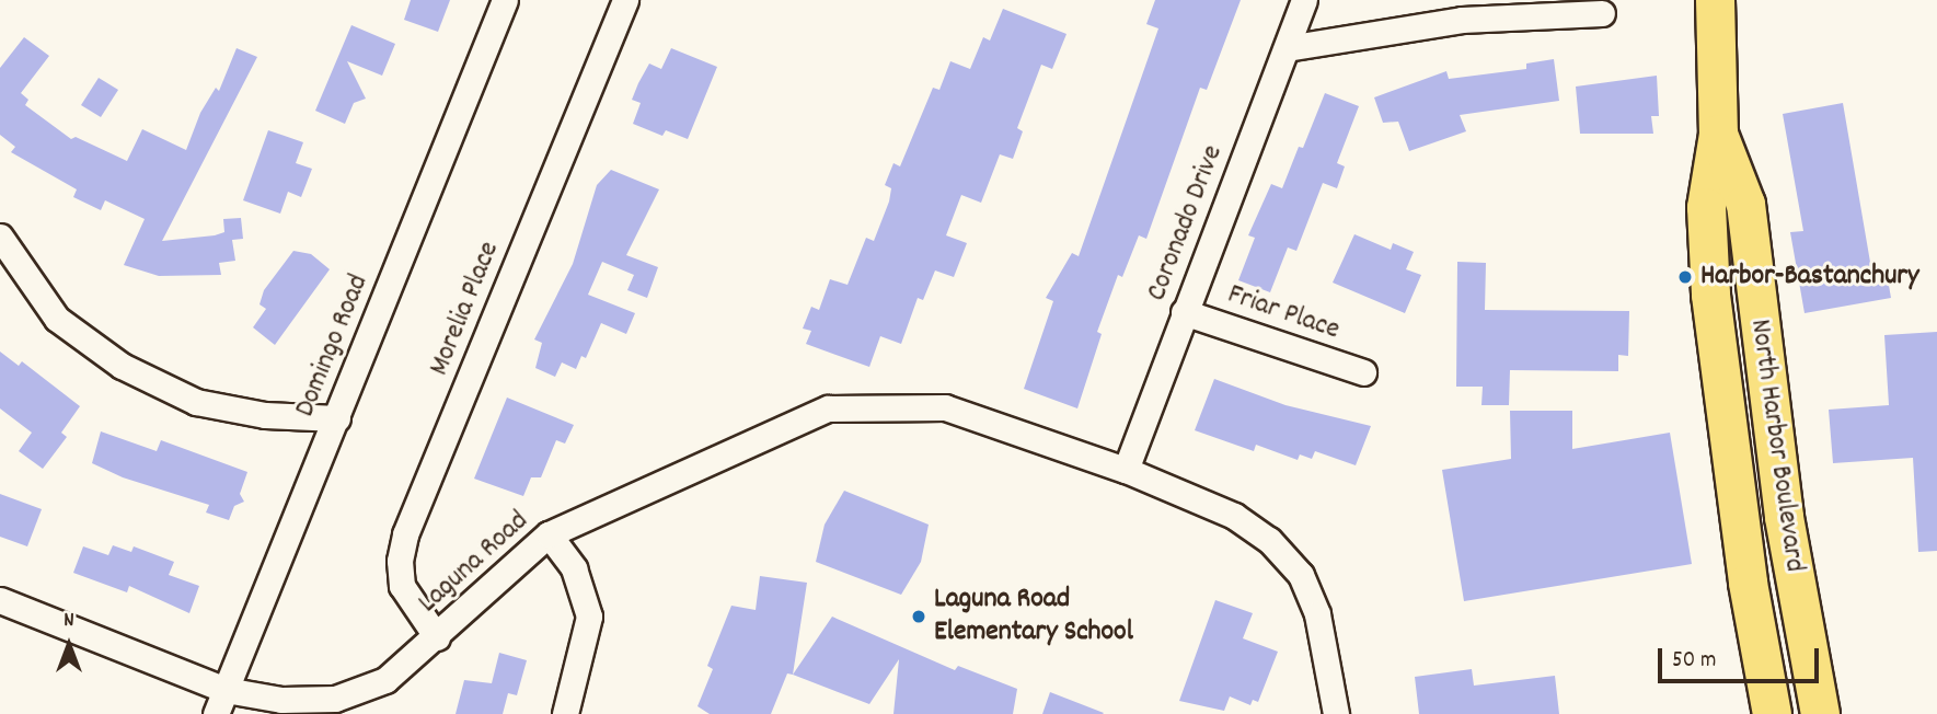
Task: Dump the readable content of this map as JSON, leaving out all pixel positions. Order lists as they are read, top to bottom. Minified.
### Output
{"streets":{"main road":["North Harbor Boulevard"],"street":["Coronado Drive","Morelia Place","Friar Place","Domingo Road","Laguna Road"]},"crossings":[["Coronado Drive","Friar Place"],["Coronado Drive","Laguna Road"],["Morelia Place","Laguna Road"],["Domingo Road","Laguna Road"]],"places":["Harbor-Bastanchury","Laguna Road Elementary School"],"scale_bar":"50 m","north":"top"}
